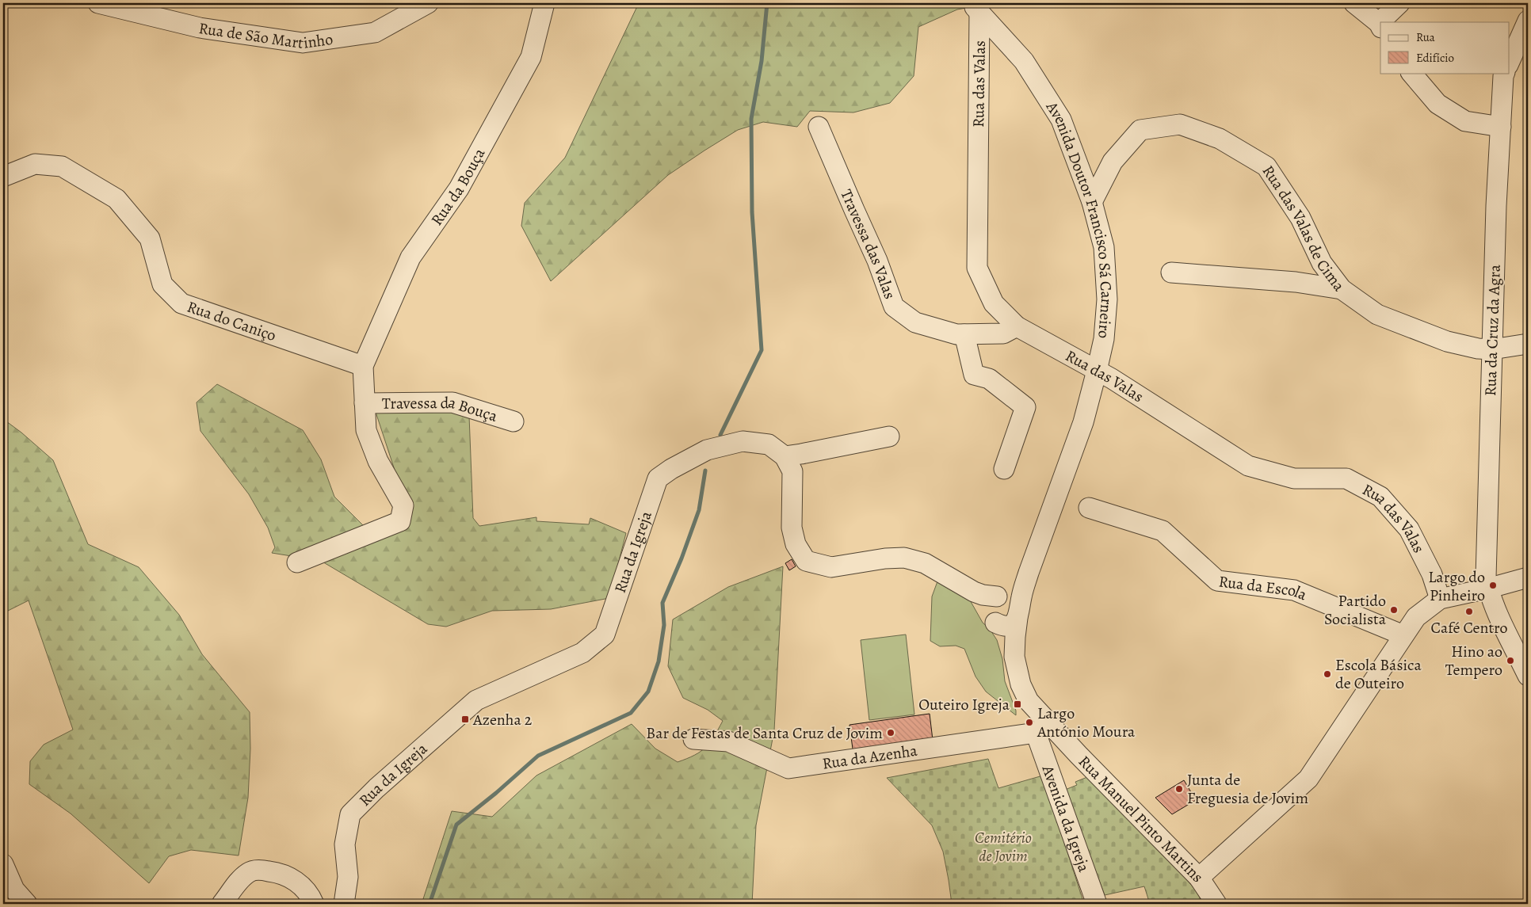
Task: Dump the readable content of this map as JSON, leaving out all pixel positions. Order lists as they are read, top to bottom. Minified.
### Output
{"streets":{"street":["Rua de São Martinho","Rua das Valas","Rua da Bouça","Avenida Doutor Francisco Sá Carneiro","Rua das Valas de Cima","Travessa das Valas","Rua do Caniço","Rua da Cruz da Agra","Travessa da Bouça","Rua da Igreja","Rua da Escola","Rua da Azenha","Avenida da Igreja","Rua Manuel Pinto Martins"]},"crossings":[["Rua das Valas","Avenida Doutor Francisco Sá Carneiro"],["Rua das Valas","Travessa das Valas"],["Rua da Bouça","Rua do Caniço"],["Avenida Doutor Francisco Sá Carneiro","Rua das Valas de Cima"],["Avenida Doutor Francisco Sá Carneiro","Rua da Igreja"],["Avenida Doutor Francisco Sá Carneiro","Rua Manuel Pinto Martins"],["Rua das Valas de Cima","Rua da Cruz da Agra"],["Rua da Igreja","Rua Manuel Pinto Martins"],["Rua da Azenha","Avenida da Igreja"],["Rua da Azenha","Rua Manuel Pinto Martins"],["Avenida da Igreja","Rua Manuel Pinto Martins"]],"parks":["Cemitério de Jovim"],"places":{"other":["Largo do Pinheiro","Partido Socialista","Café Centro","Hino ao Tempero","Escola Básica de Outeiro","Largo António Moura","Bar de Festas de Santa Cruz de Jovim","Junta de Freguesia de Jovim"],"transit":["Outeiro Igreja","Azenha 2"]},"legend":["Rua","Edifício"]}
